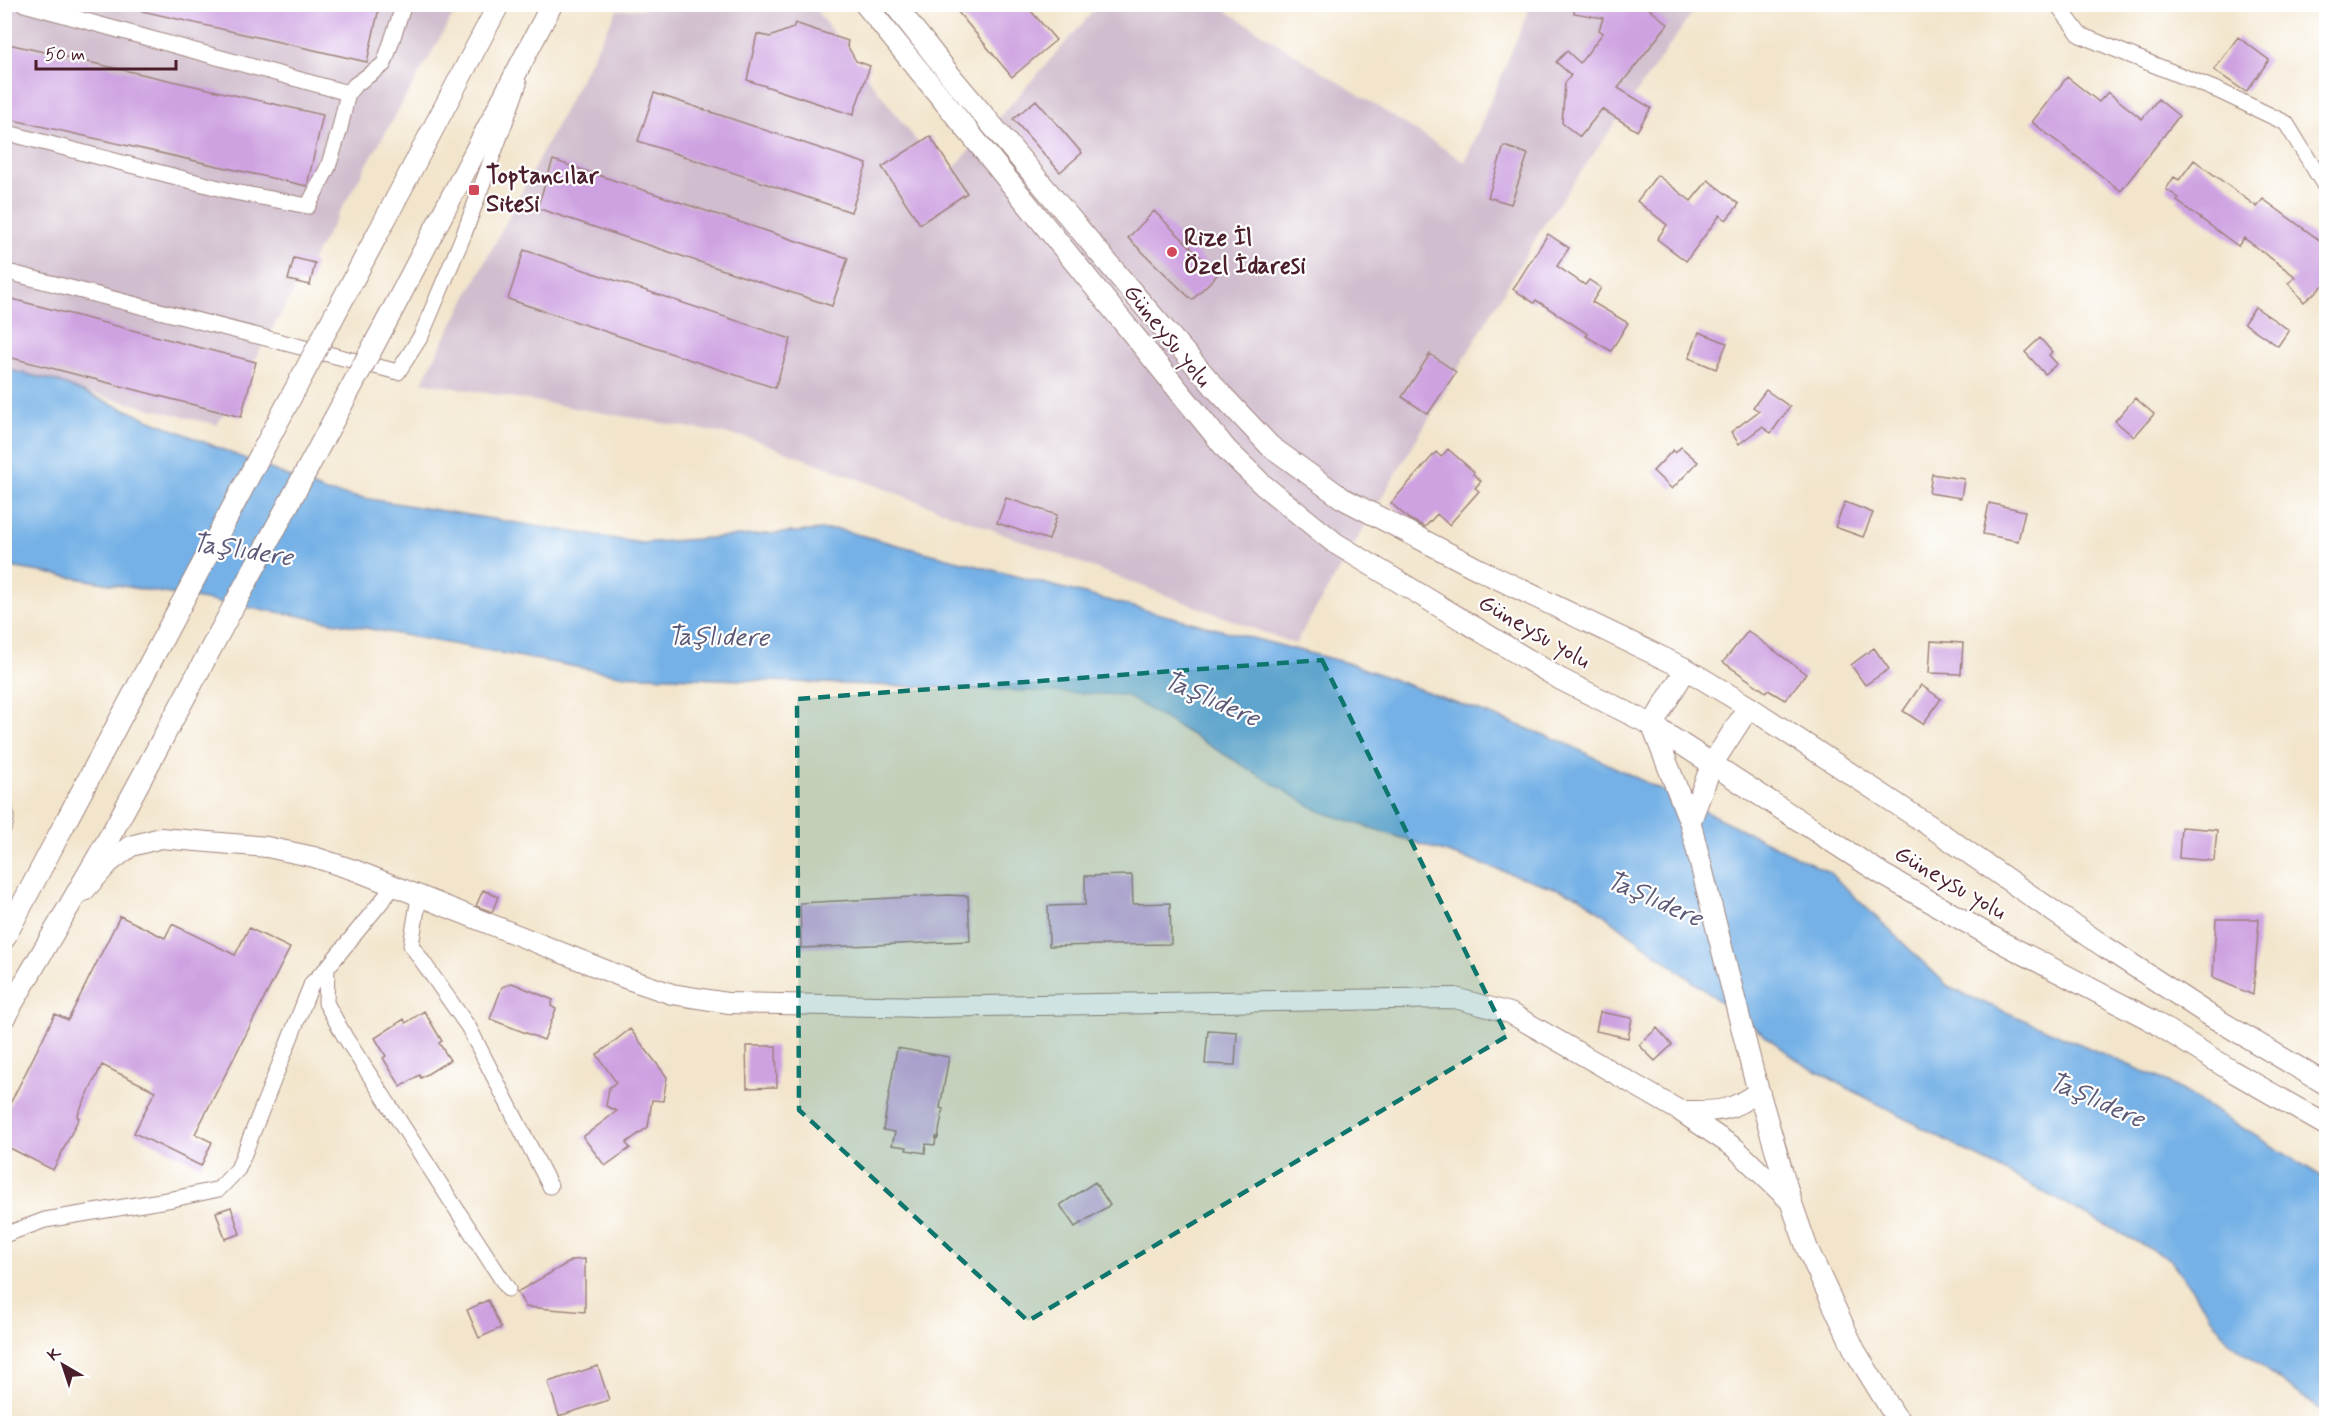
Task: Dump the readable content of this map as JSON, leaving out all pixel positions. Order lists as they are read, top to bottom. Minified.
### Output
{"streets":{"main road":["Güneysu yolu"]},"water":["Taşlıdere"],"places":{"transit":["Toptancılar Sitesi"],"other":["Rize İl Özel İdaresi"]},"scale_bar":"50 m","north":"top left"}
